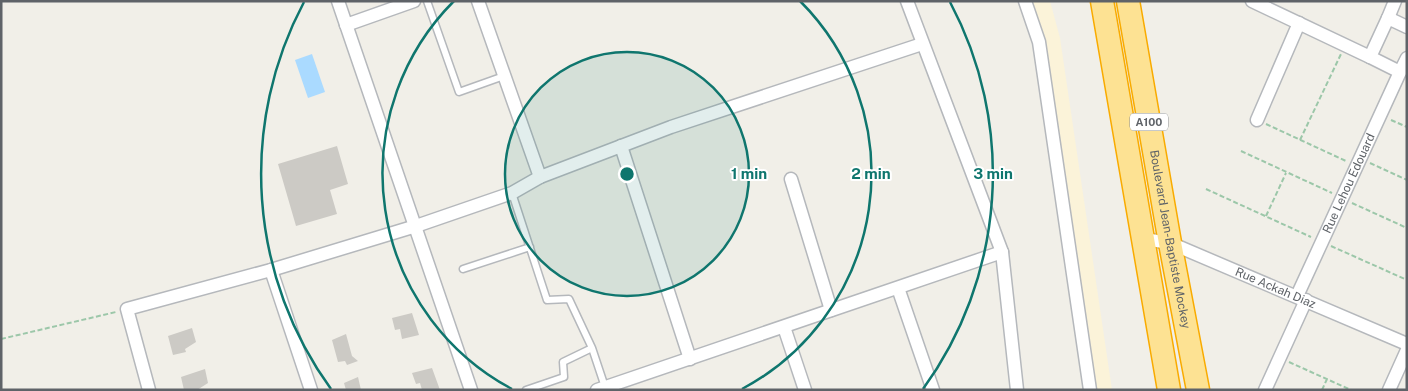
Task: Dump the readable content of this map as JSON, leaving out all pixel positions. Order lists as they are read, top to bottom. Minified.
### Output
{"streets":{"highway":["A100","Boulevard Jean-Baptiste Mockey"],"street":["Rue Lehou Edouard","Rue Ackah Diaz"]},"crossings":[["Rue Lehou Edouard","Rue Ackah Diaz"],["Boulevard Jean-Baptiste Mockey","Rue Ackah Diaz"]],"rings":["1 min","2 min","3 min"]}
